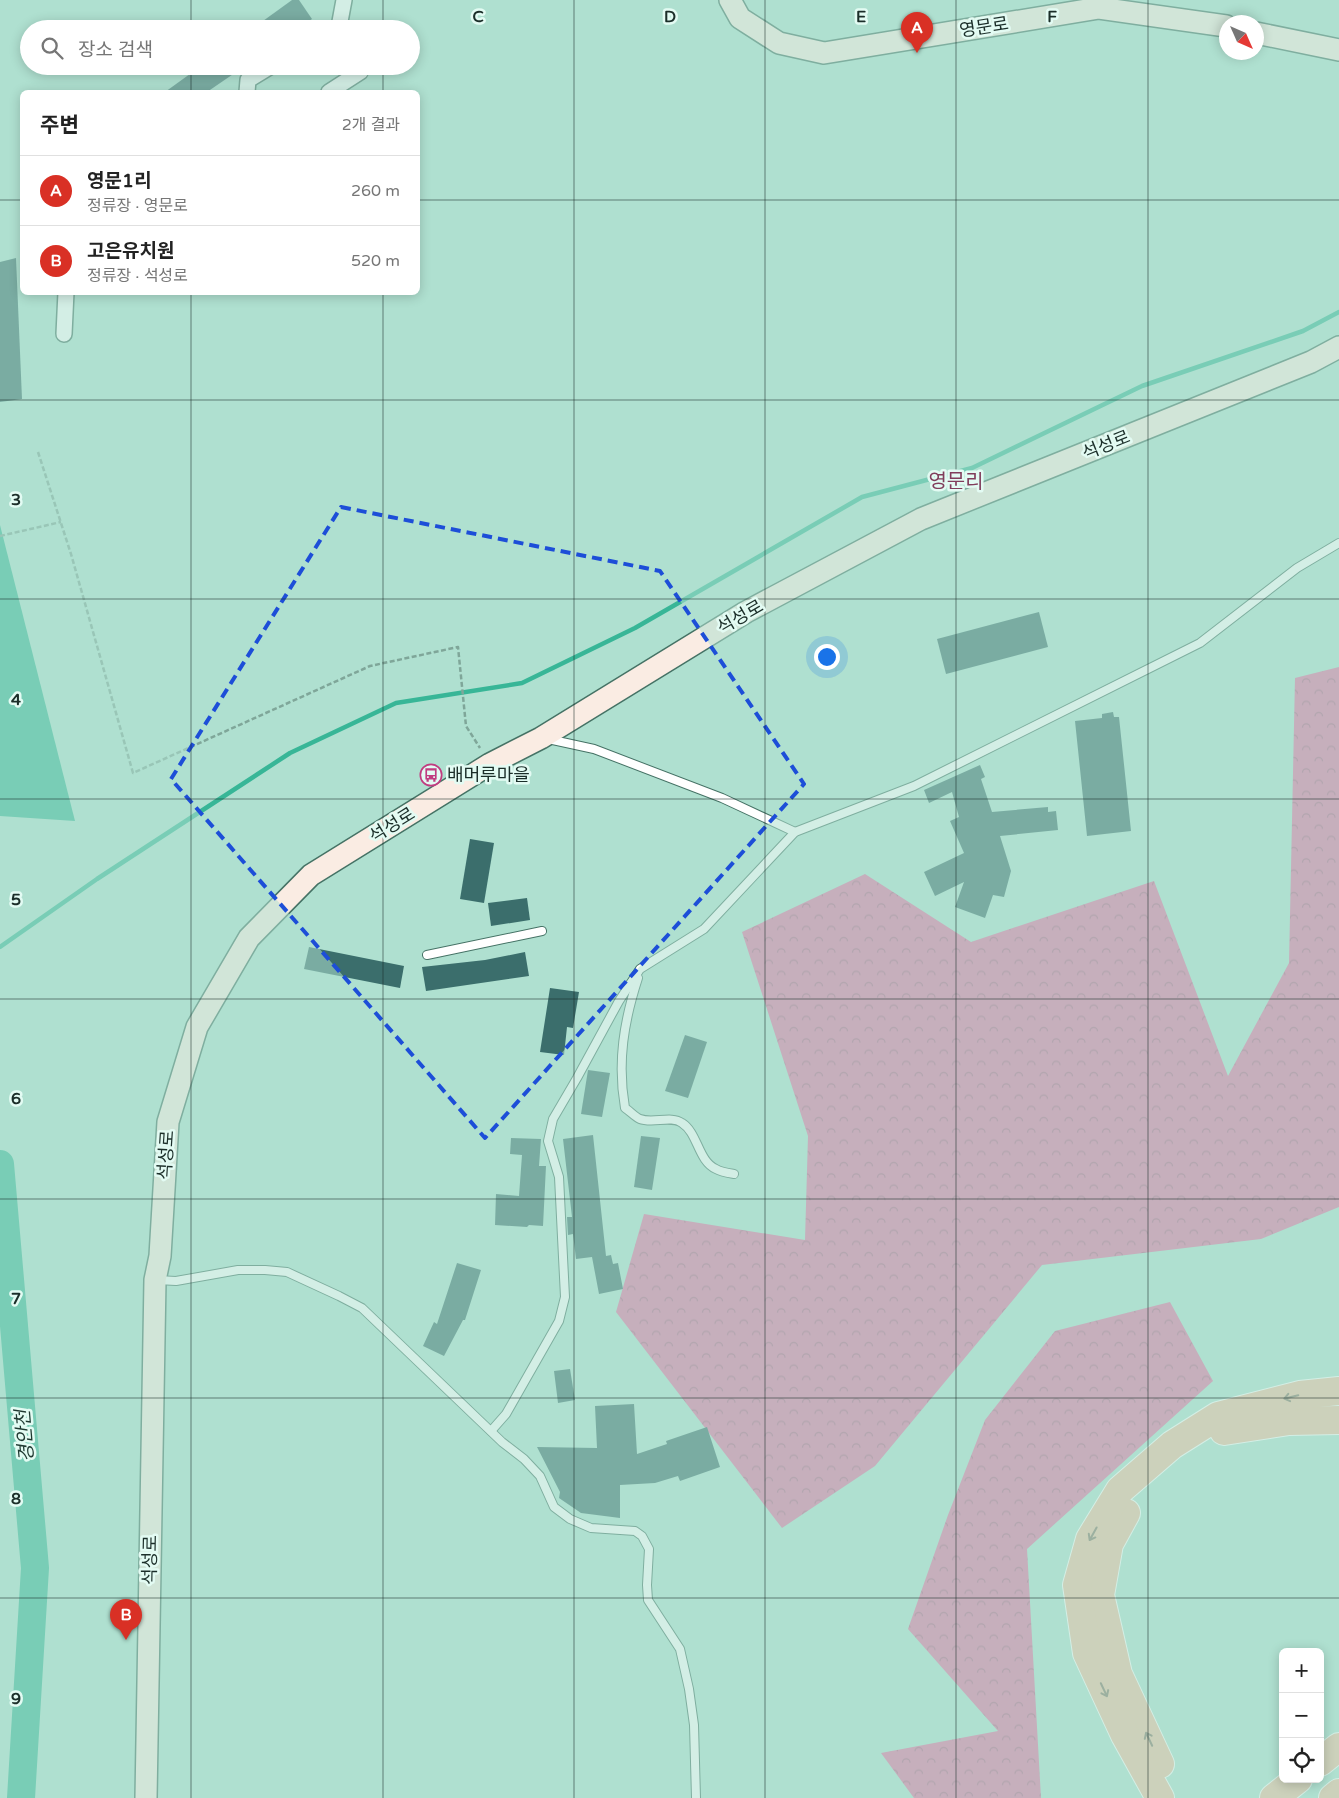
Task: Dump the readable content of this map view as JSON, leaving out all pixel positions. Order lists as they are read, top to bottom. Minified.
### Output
{"streets":{"street":["영문로","석성로"]},"districts":["영문리"],"water":["경안천"],"places":{"bus stop":["배머루마을"]},"north":"bottom right","page":{"pins":["A","B"],"search":"장소 검색","heading":["주변","2개 결과"],"list":[{"mark":"A","name":"영문1리","note":"정류장 · 영문로","value":"260 m"},{"mark":"B","name":"고은유치원","note":"정류장 · 석성로","value":"520 m"}],"map_buttons":["+","−"]},"grid":{"columns":["C","D","E","F"],"rows":["3","4","5","6","7","8","9"]}}
